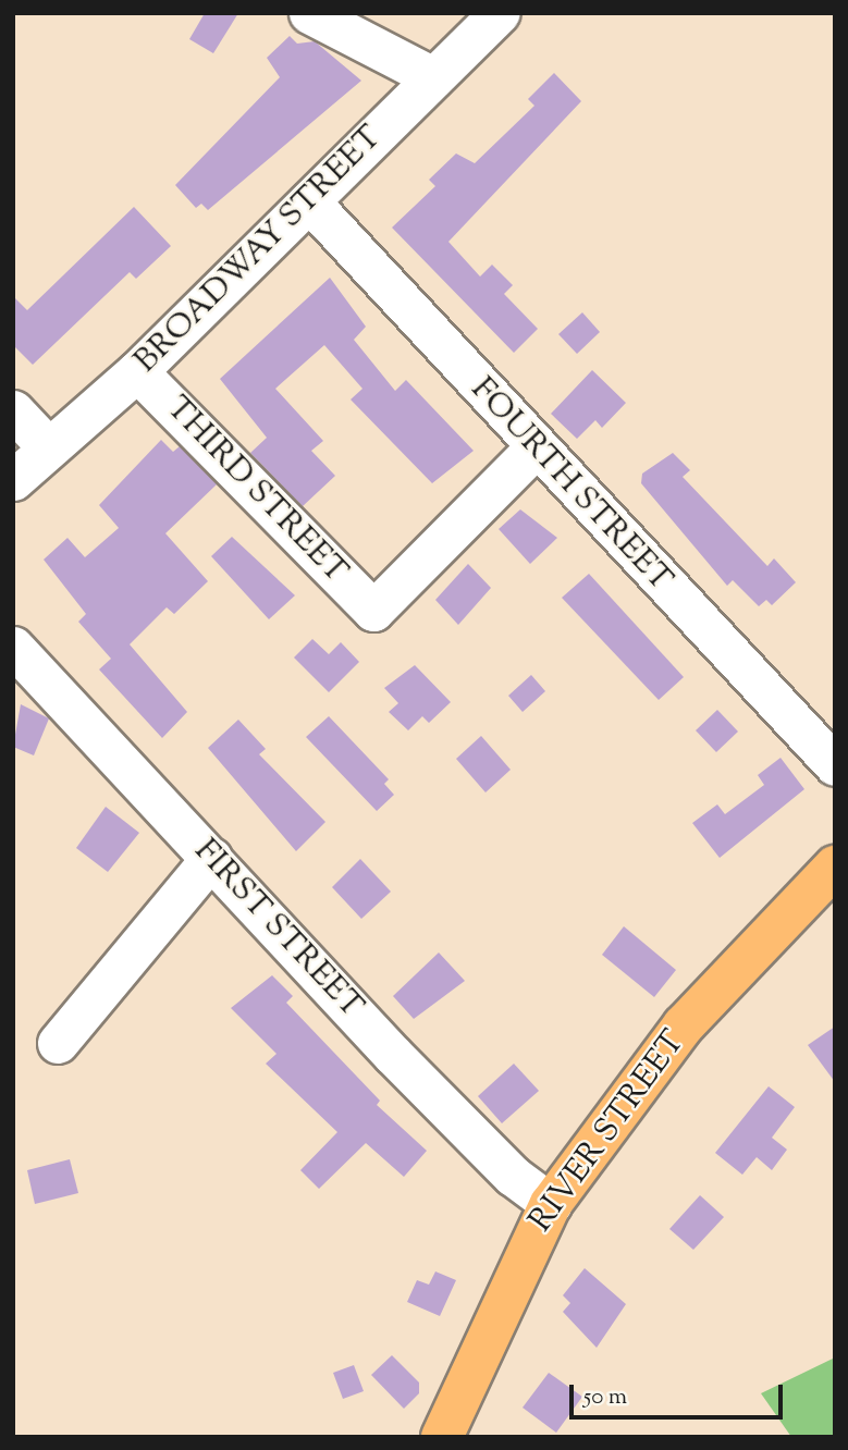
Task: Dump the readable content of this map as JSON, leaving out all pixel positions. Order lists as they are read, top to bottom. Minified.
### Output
{"streets":{"main road":["RIVER STREET"],"street":["BROADWAY STREET","FOURTH STREET","THIRD STREET","FIRST STREET"]},"crossings":[["BROADWAY STREET","FOURTH STREET"],["BROADWAY STREET","THIRD STREET"],["FOURTH STREET","THIRD STREET"],["FIRST STREET","RIVER STREET"]],"scale_bar":"50 m"}
